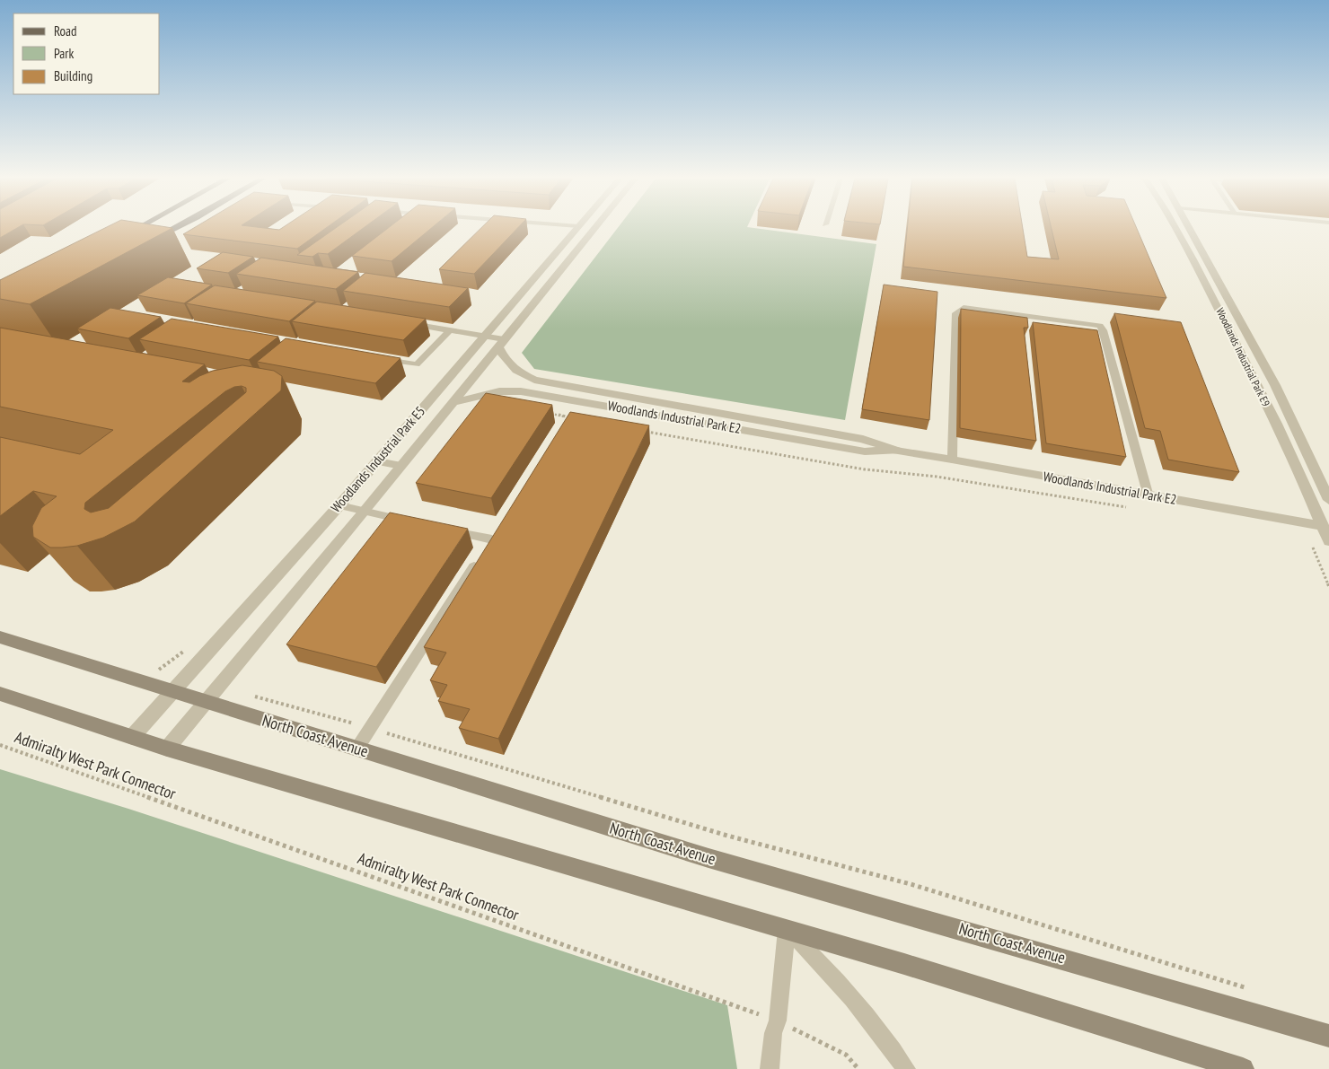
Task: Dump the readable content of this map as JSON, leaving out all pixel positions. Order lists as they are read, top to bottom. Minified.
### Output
{"streets":{"main road":["North Coast Avenue"],"street":["Woodlands Industrial Park E9","Woodlands Industrial Park E2","Woodlands Industrial Park E5"],"path":["Admiralty West Park Connector"]},"crossings":[["Woodlands Industrial Park E9","Woodlands Industrial Park E2"],["Woodlands Industrial Park E2","Woodlands Industrial Park E5"],["Woodlands Industrial Park E5","North Coast Avenue"]],"legend":["Road","Park","Building"]}
